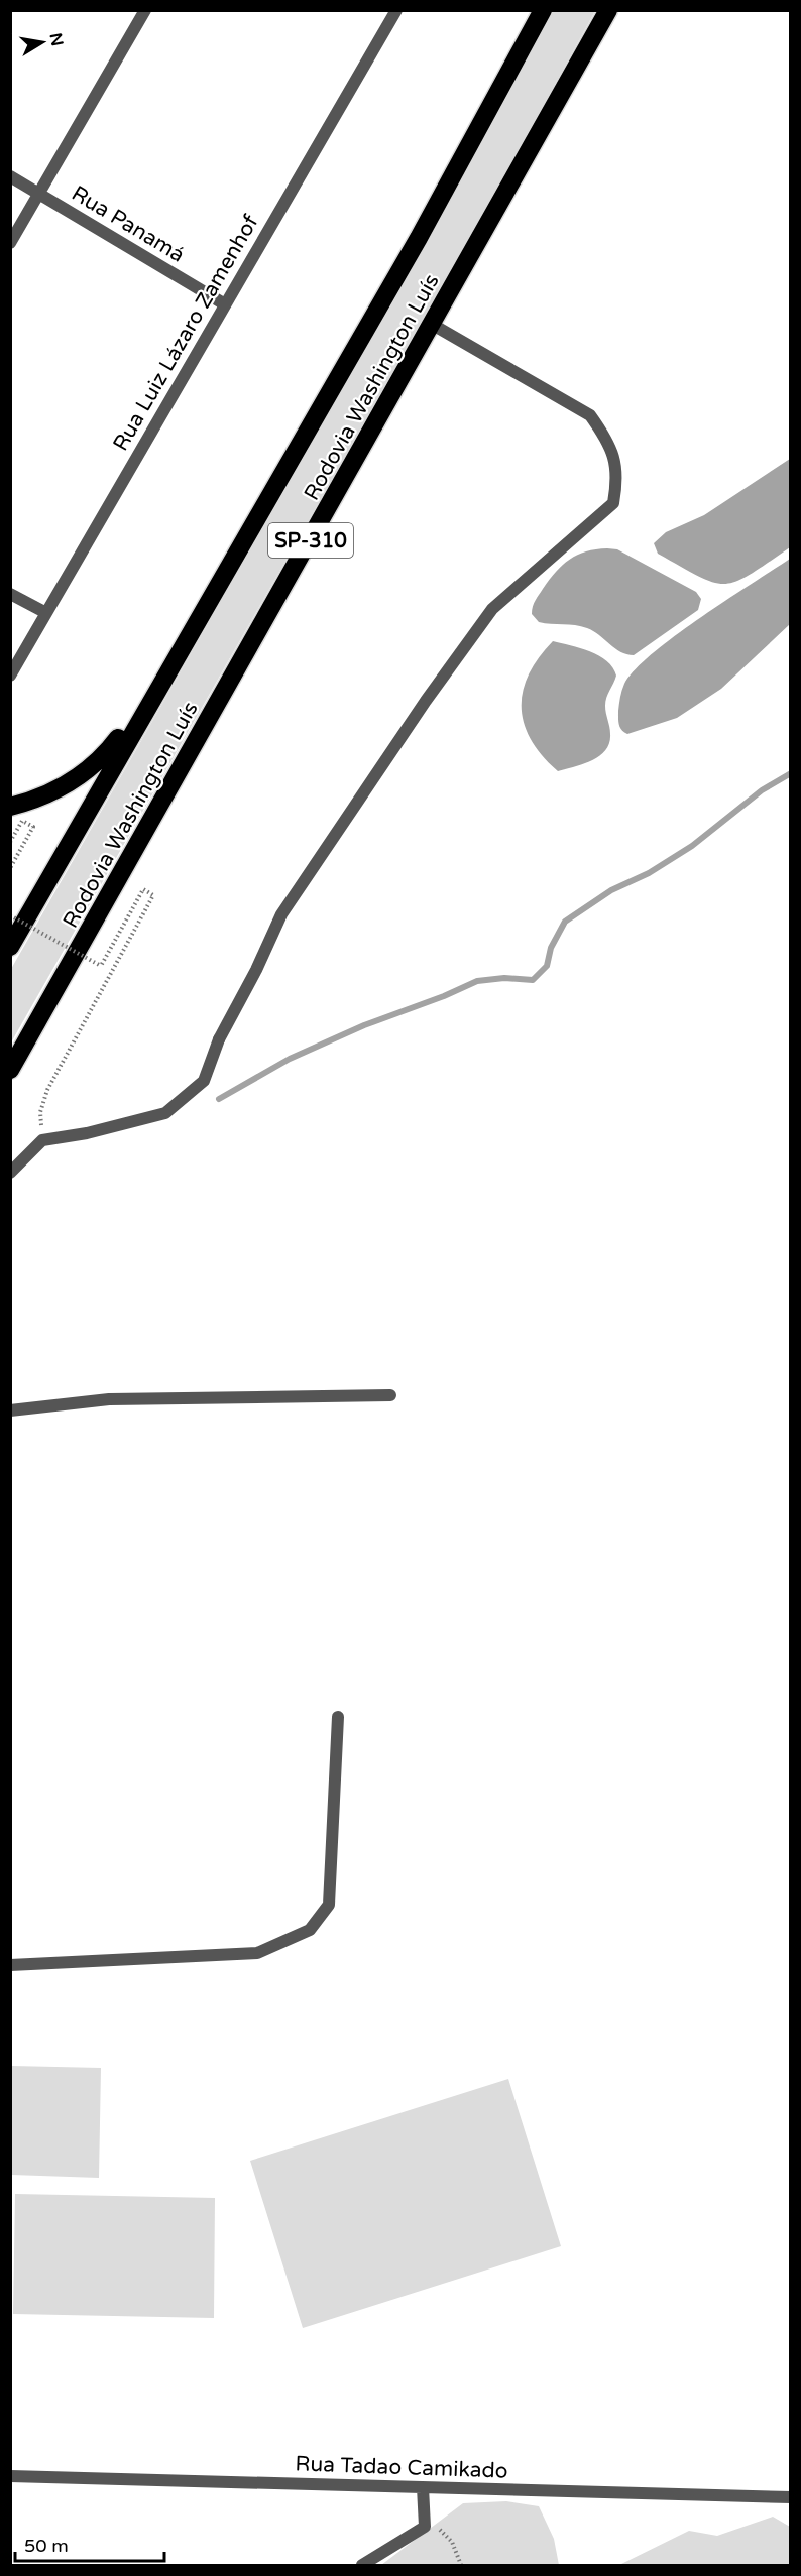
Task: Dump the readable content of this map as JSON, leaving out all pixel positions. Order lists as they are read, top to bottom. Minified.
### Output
{"streets":{"highway":["Rodovia Washington Luís","SP-310"],"street":["Rua Panamá","Rua Luiz Lázaro Zamenhof","Rua Tadao Camikado"]},"crossings":[["Rua Panamá","Rua Luiz Lázaro Zamenhof"]],"scale_bar":"50 m","north":"right"}
